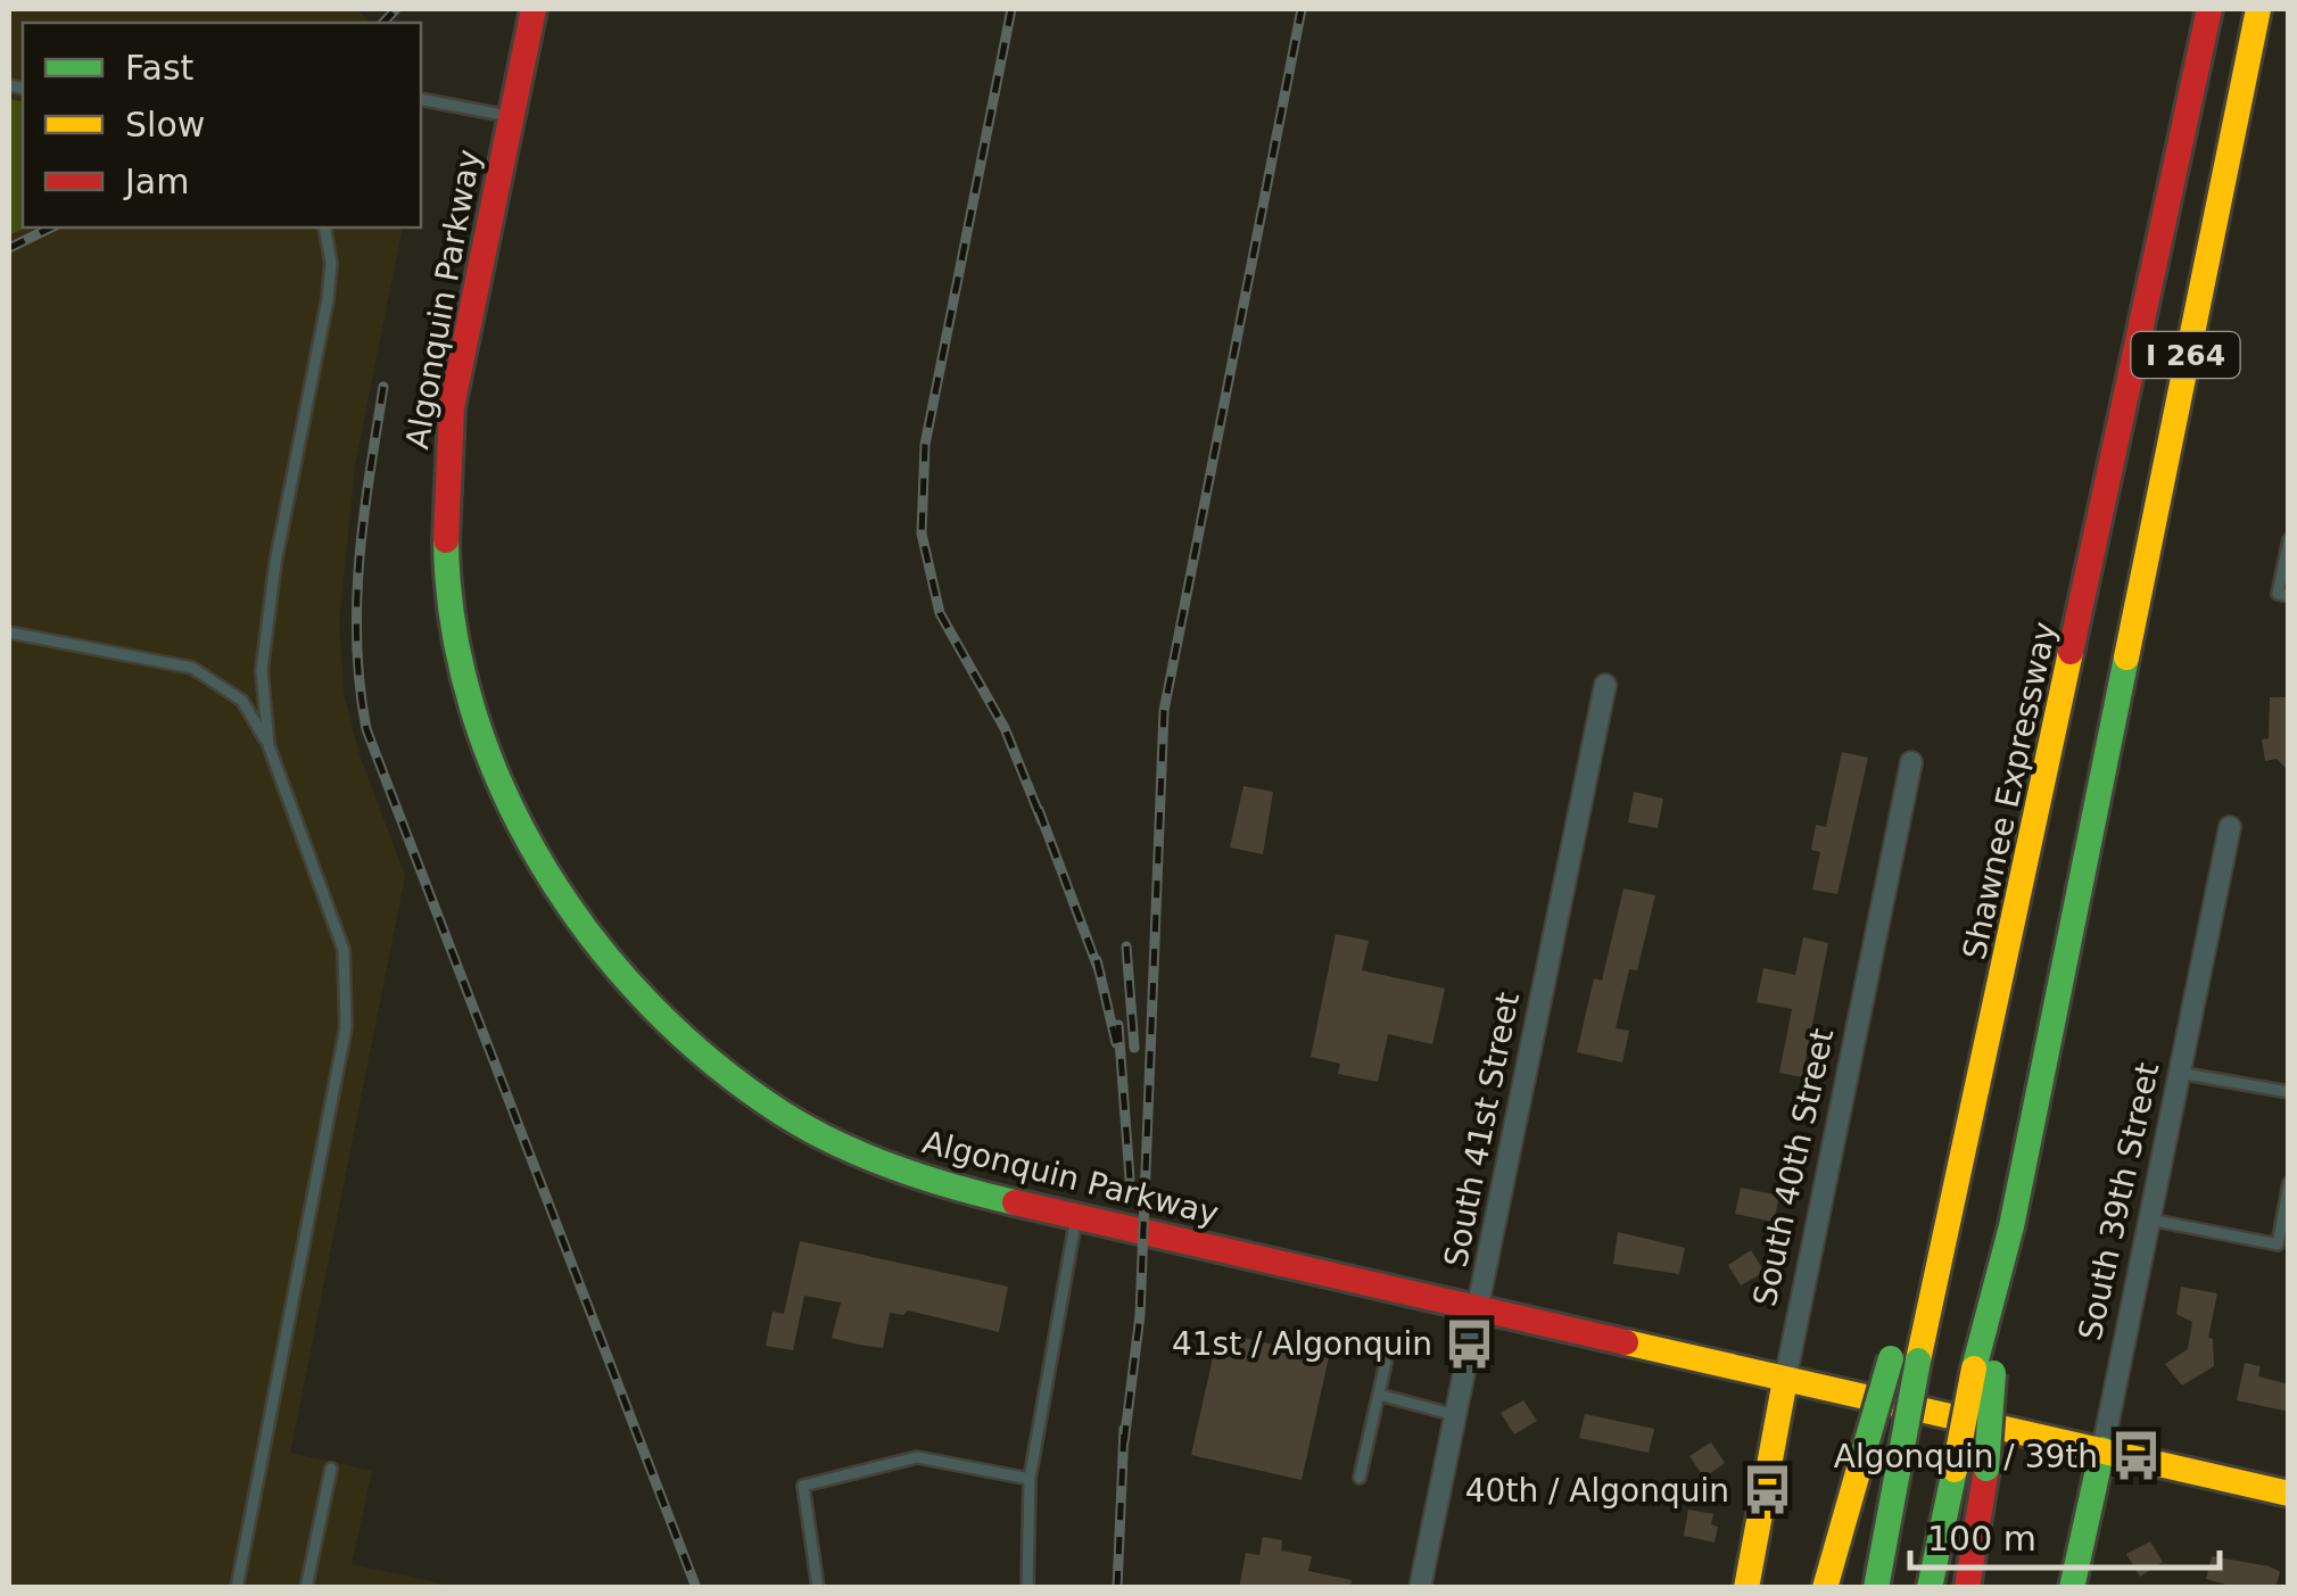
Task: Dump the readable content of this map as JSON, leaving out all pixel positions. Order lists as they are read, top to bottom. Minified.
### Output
{"streets":{"main road":["Algonquin Parkway","I 264","Shawnee Expressway","South 40th Street","South 39th Street"],"street":["South 41st Street"]},"crossings":[["Algonquin Parkway","South 41st Street"],["Algonquin Parkway","South 40th Street"],["Algonquin Parkway","South 39th Street"]],"places":{"bus stop":["41st / Algonquin","Algonquin / 39th","40th / Algonquin"]},"legend":["Fast","Slow","Jam"],"scale_bar":"100 m"}
